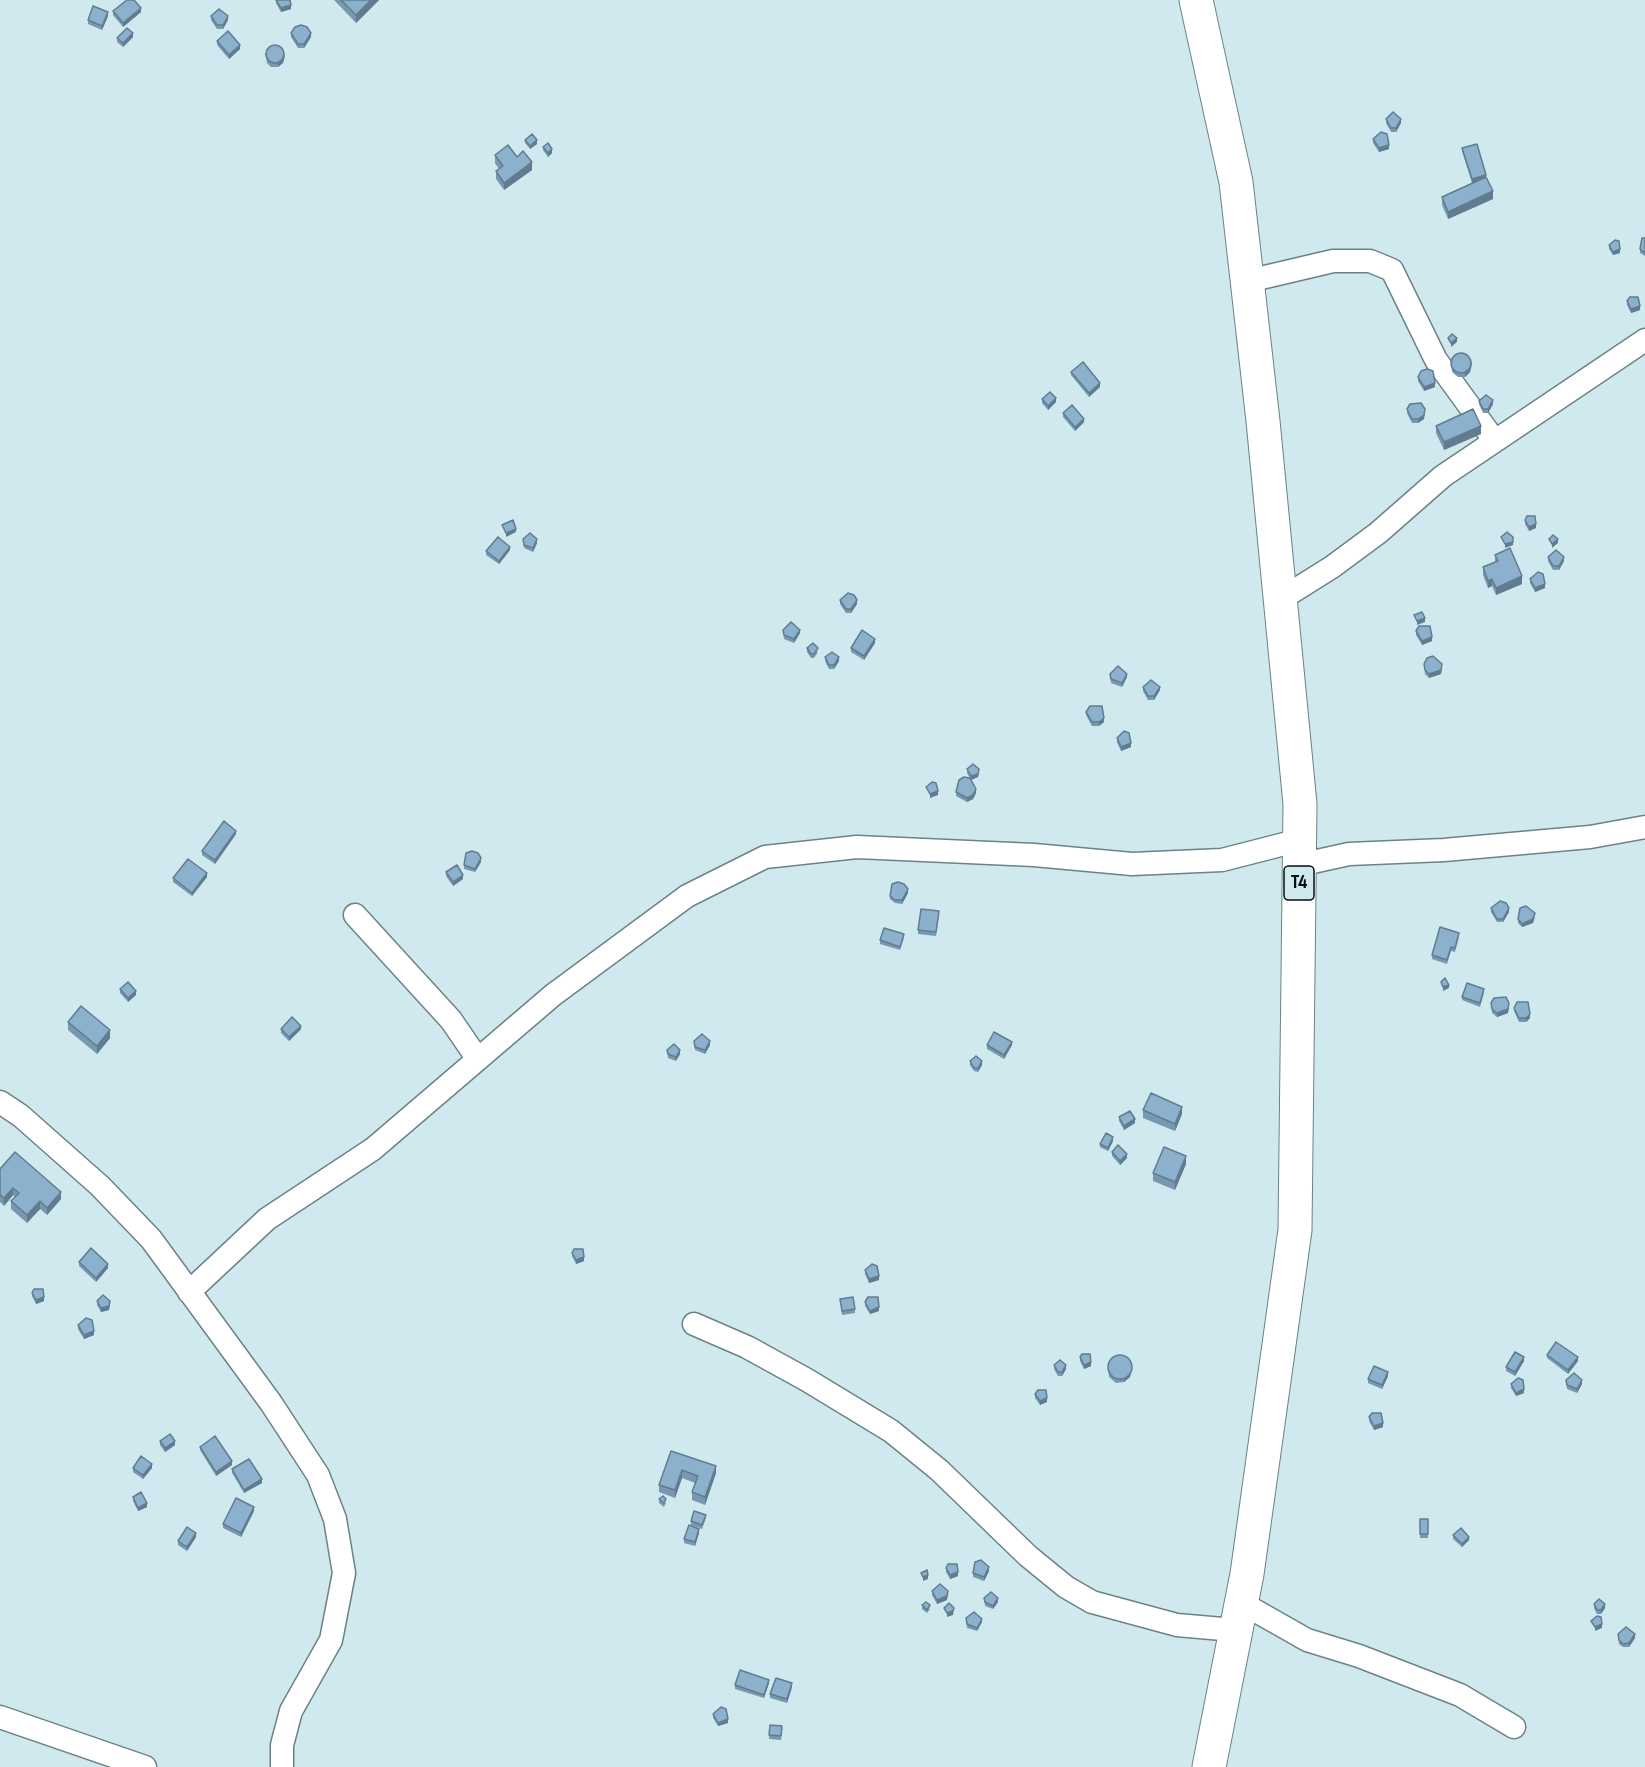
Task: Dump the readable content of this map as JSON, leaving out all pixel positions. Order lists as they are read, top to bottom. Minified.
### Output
{"streets":{"highway":["T4"]}}
